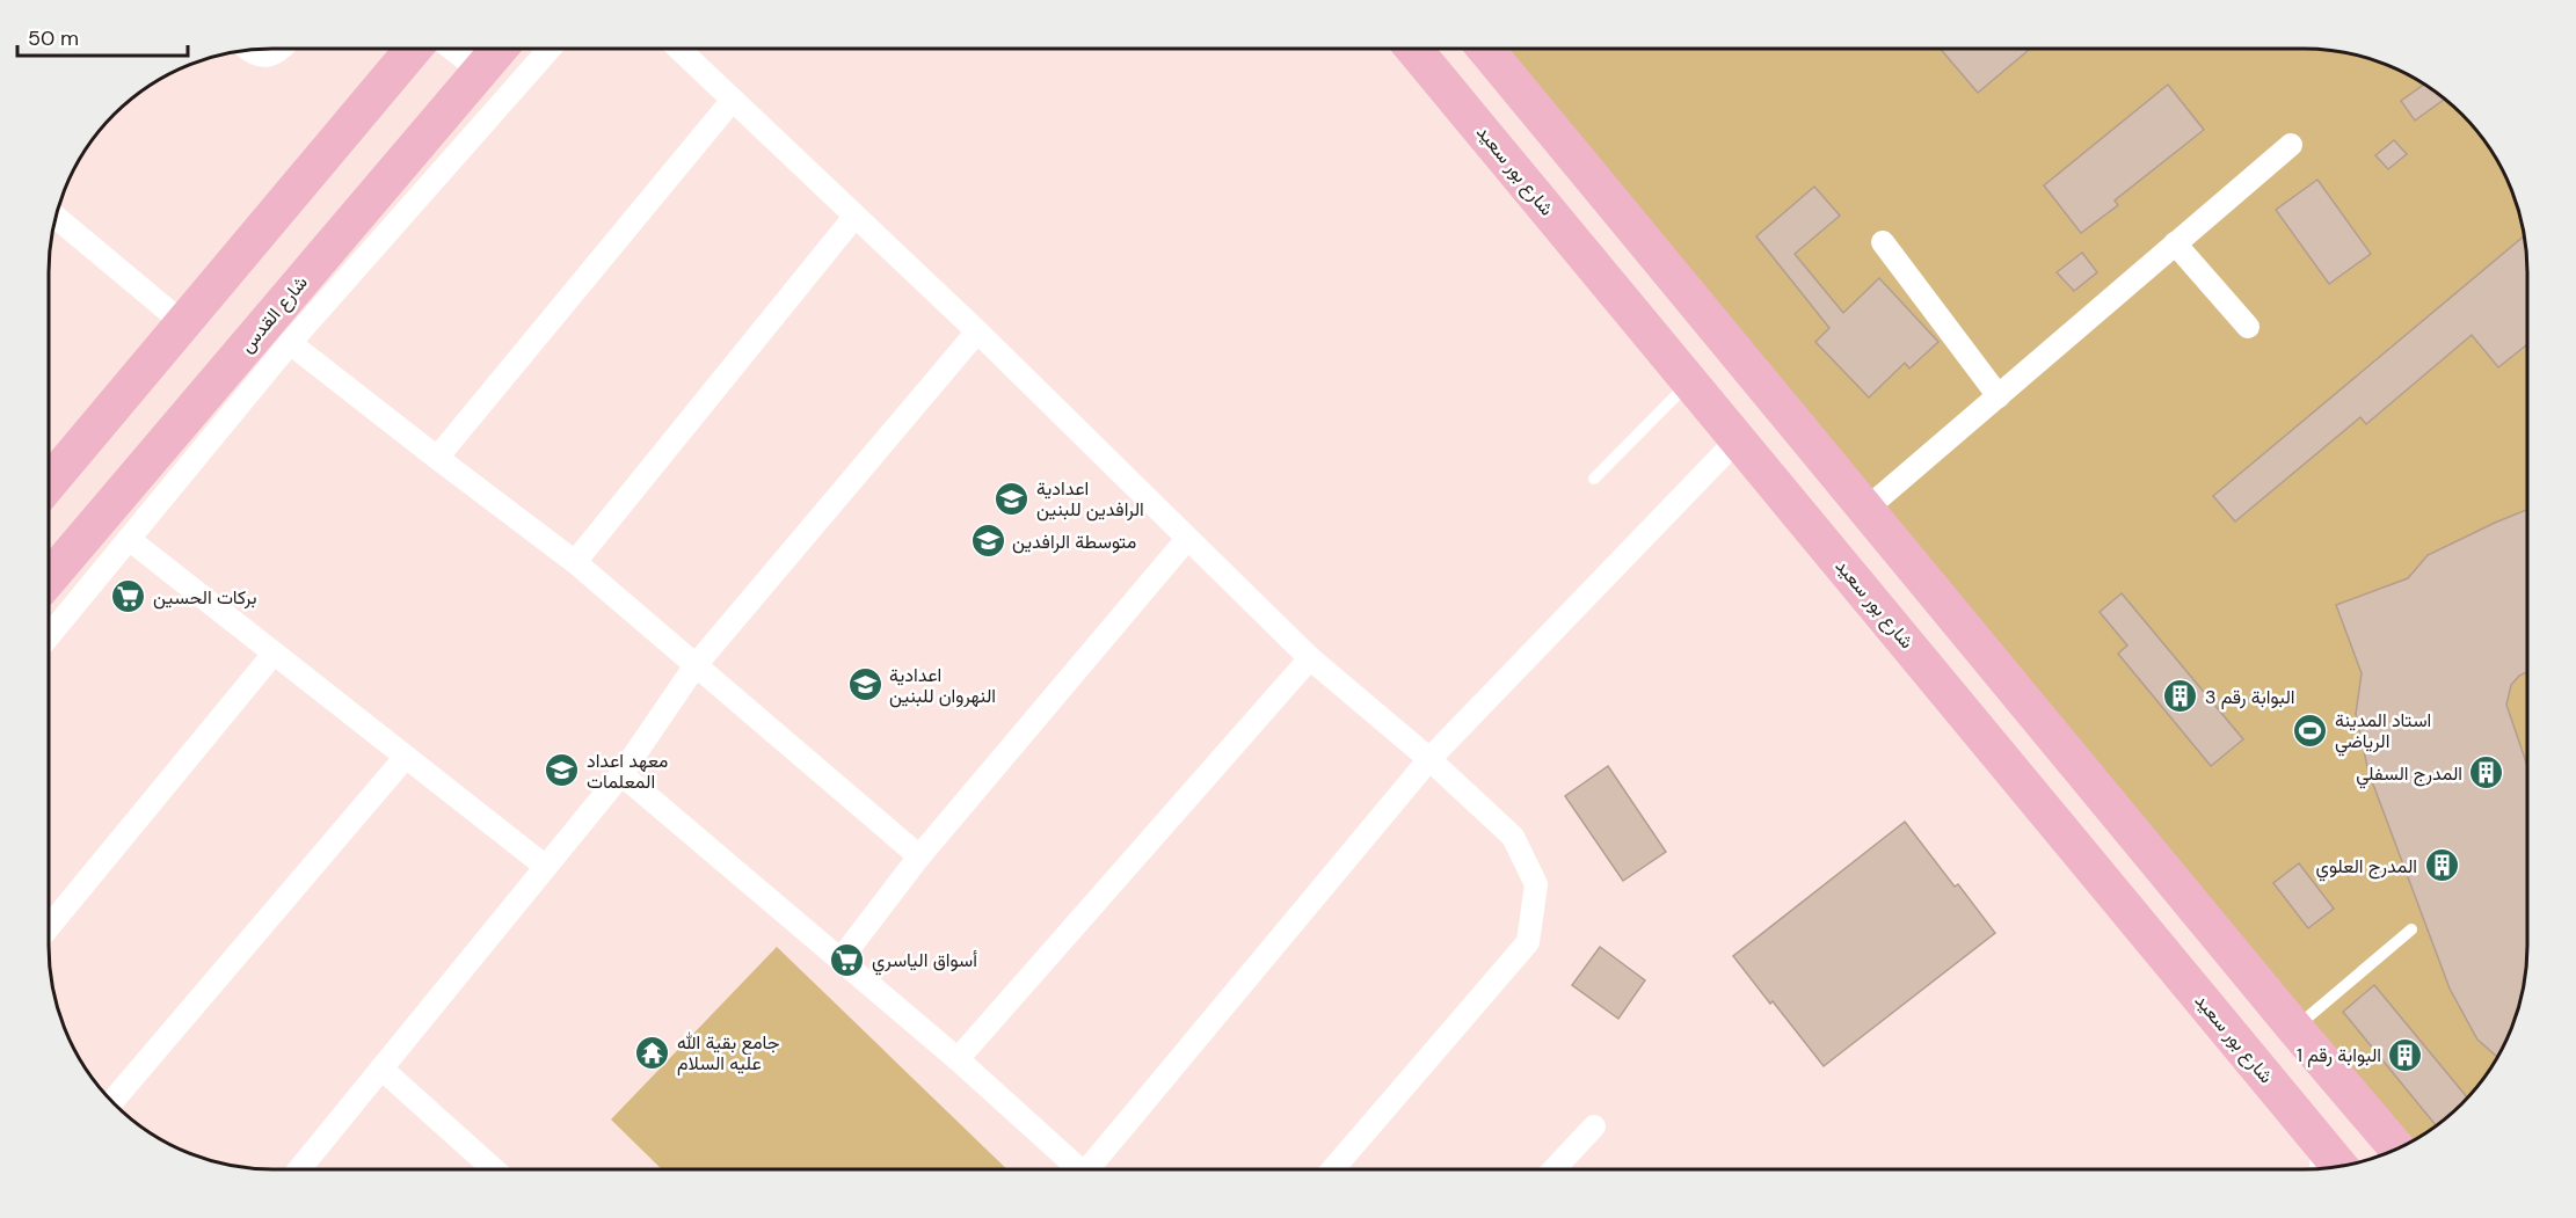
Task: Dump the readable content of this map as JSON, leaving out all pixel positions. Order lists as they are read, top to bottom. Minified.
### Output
{"streets":{"main road":["شارع بور سعيد","شارع القدس"]},"places":{"school or university":["اعدادية الرافدين للبنين","متوسطة الرافدين","اعدادية النهروان للبنين","معهد اعداد المعلمات"],"supermarket":["بركات الحسين","أسواق الياسري"],"building":["البوابة رقم 3","المدرج السفلي","المدرج العلوي","البوابة رقم 1"],"sports":["استاد المدينة الرياضي"],"temple":["جامع بقية الله عليه السلام"]},"scale_bar":"50 m"}
